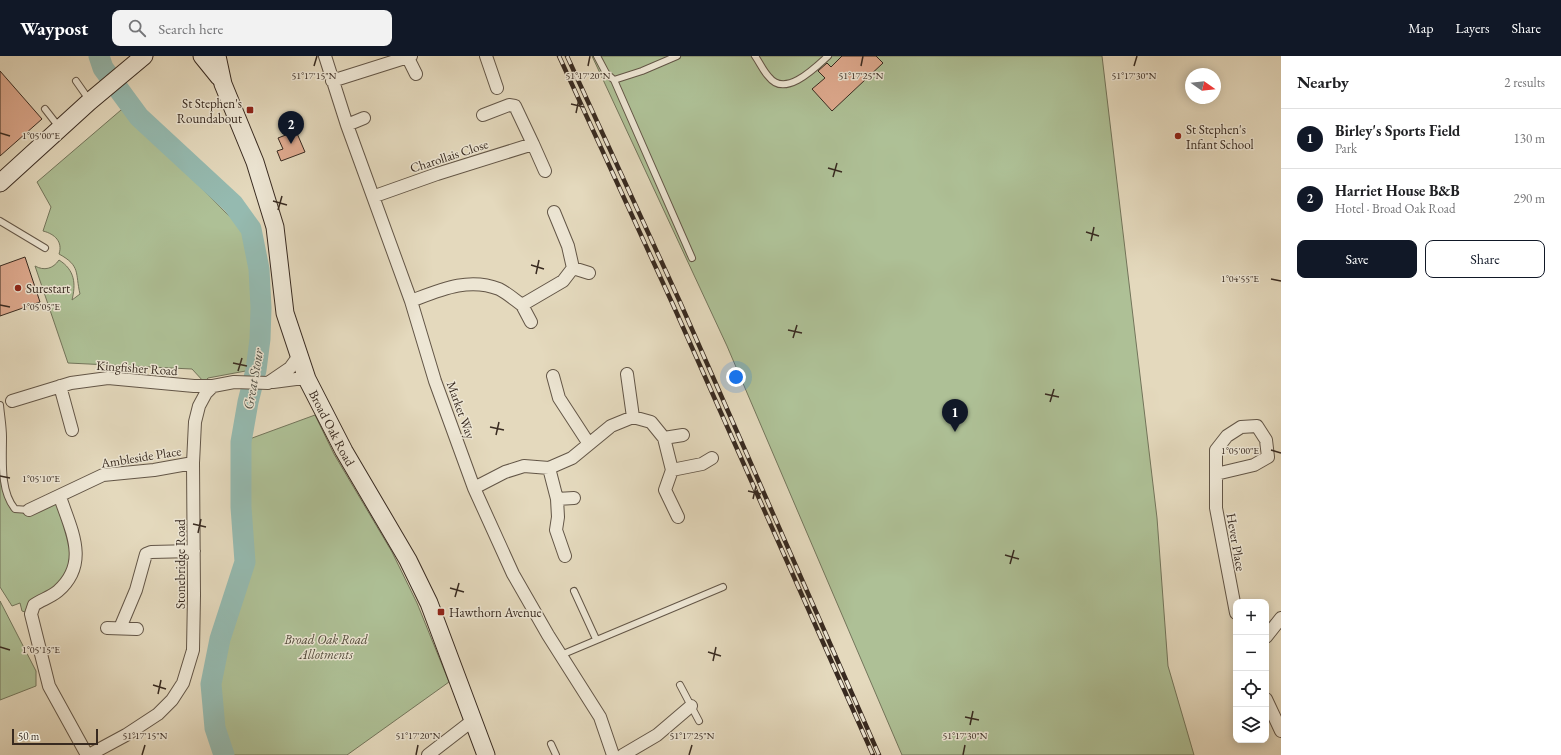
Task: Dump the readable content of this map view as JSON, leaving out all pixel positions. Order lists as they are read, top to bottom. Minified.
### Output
{"streets":{"street":["Charollais Close","Kingfisher Road","Market Way","Broad Oak Road","Ambleside Place","Hever Place","Stonebridge Road"]},"crossings":[["Charollais Close","Market Way"],["Kingfisher Road","Stonebridge Road"],["Ambleside Place","Stonebridge Road"]],"water":["Great Stour"],"parks":["Broad Oak Road Allotments"],"places":{"transit":["St Stephen's Roundabout","Hawthorn Avenue"],"other":["St Stephen's Infant School","Surestart"]},"scale_bar":"50 m","north":"right","page":{"header":"Waypost","search":"Search here","nav":["Map","Layers","Share"],"heading":["Nearby","2 results"],"list":[{"mark":"1","name":"Birley's Sports Field","note":"Park","value":"130 m"},{"mark":"2","name":"Harriet House B&B","note":"Hotel · Broad Oak Road","value":"290 m"}],"pins":["2","1"],"buttons":["Save","Share"],"map_buttons":["+","−"],"scale":"50 m"},"coordinates":["51°17'15\"N","51°17'20\"N","51°17'25\"N","51°17'30\"N","1°05'00\"E","1°04'55\"E","1°05'05\"E","1°05'10\"E","1°05'15\"E"]}
